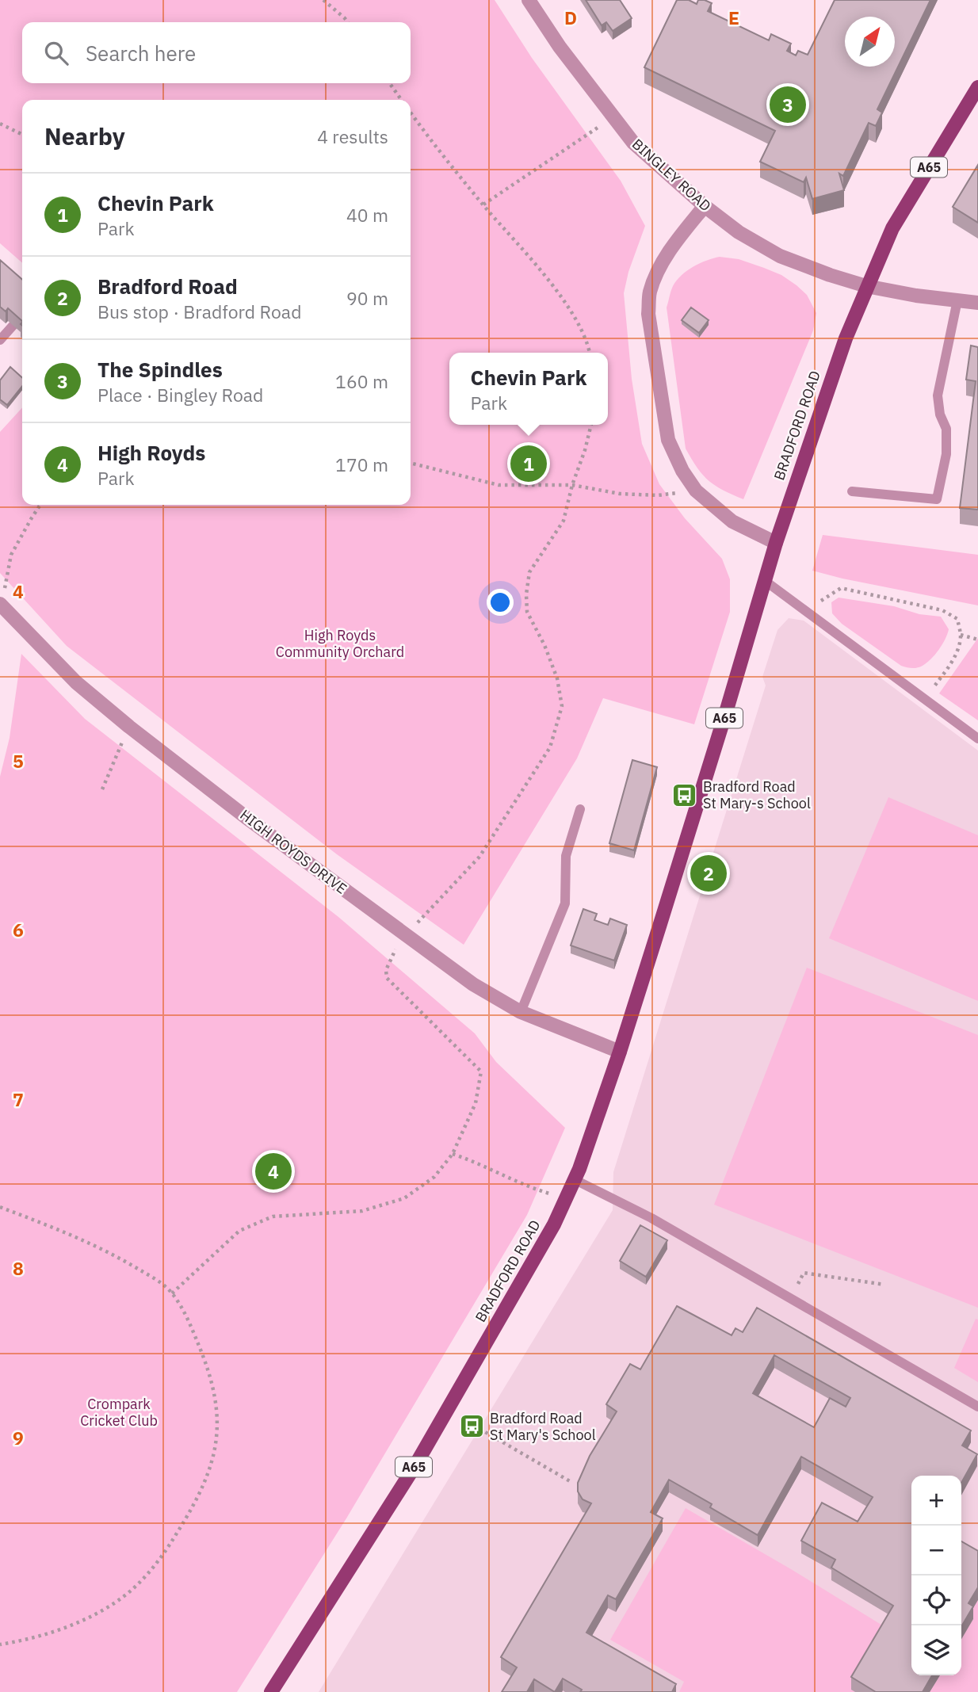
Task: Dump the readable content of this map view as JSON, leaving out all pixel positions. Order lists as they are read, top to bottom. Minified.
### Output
{"streets":{"main road":["A65","BRADFORD ROAD"],"street":["BINGLEY ROAD","HIGH ROYDS DRIVE"]},"crossings":[["BINGLEY ROAD","BRADFORD ROAD"],["BRADFORD ROAD","HIGH ROYDS DRIVE"]],"parks":["High Royds Community Orchard","Crompark Cricket Club"],"places":{"bus stop":["Bradford Road St Mary-s School","Bradford Road St Mary's School"]},"north":"top right","page":{"search":"Search here","pins":["3","1","2","4"],"heading":["Nearby","4 results"],"list":[{"mark":"1","name":"Chevin Park","note":"Park","value":"40 m"},{"mark":"2","name":"Bradford Road","note":"Bus stop · Bradford Road","value":"90 m"},{"mark":"3","name":"The Spindles","note":"Place · Bingley Road","value":"160 m"},{"mark":"4","name":"High Royds","note":"Park","value":"170 m"}],"popup":["Chevin Park","Park"],"map_buttons":["+","−"]},"grid":{"columns":["D","E"],"rows":["4","5","6","7","8","9"]}}
